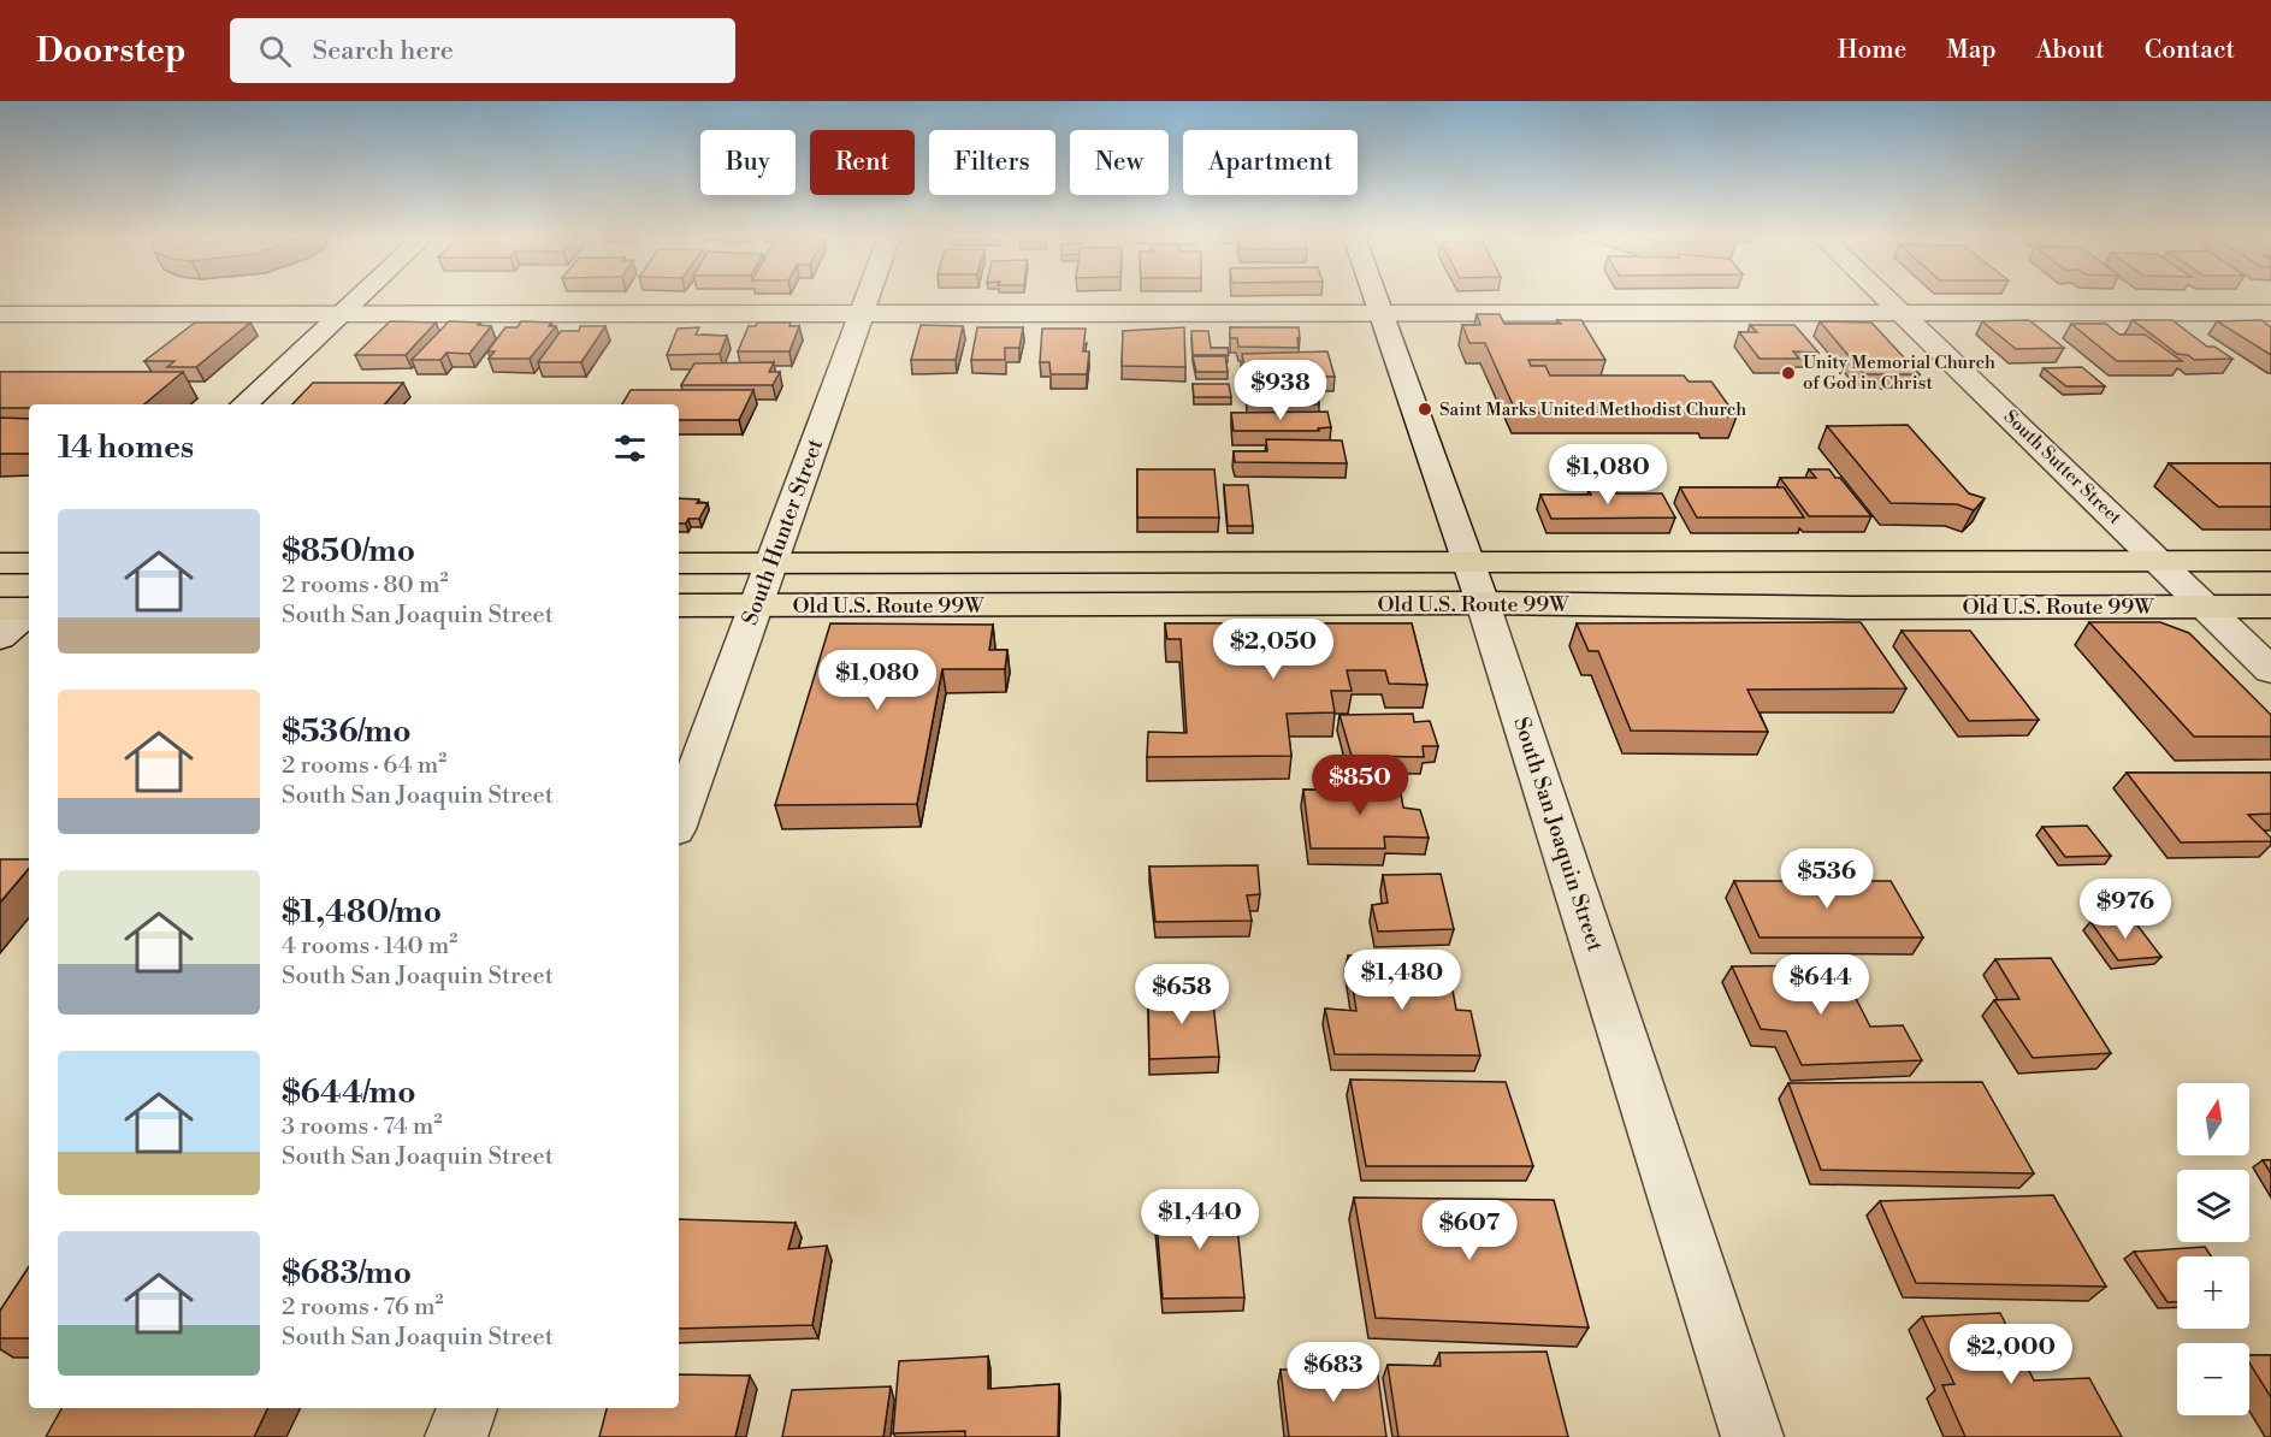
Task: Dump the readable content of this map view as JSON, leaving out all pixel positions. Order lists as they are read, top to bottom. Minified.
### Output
{"streets":{"main road":["Old U.S. Route 99W"],"street":["South Sutter Street","South Hunter Street","South San Joaquin Street"]},"crossings":[["South Sutter Street","Old U.S. Route 99W"],["South Hunter Street","Old U.S. Route 99W"],["Old U.S. Route 99W","South San Joaquin Street"]],"places":["Unity Memorial Church of God in Christ","Saint Marks United Methodist Church"],"north":"top","page":{"header":"Doorstep","search":"Search here","nav":["Home","Map","About","Contact"],"chip":["Buy","Rent","Filters","New","Apartment"],"price":["$938","$1,080","$2,050","$1,080","$850","$536","$976","$1,480","$644","$658","$1,440","$607","$2,000","$683"],"heading":"14 homes","list":[{"name":"$850/mo","note":"2 rooms · 80 m² · South San Joaquin Street"},{"name":"$536/mo","note":"2 rooms · 64 m² · South San Joaquin Street"},{"name":"$1,480/mo","note":"4 rooms · 140 m² · South San Joaquin Street"},{"name":"$644/mo","note":"3 rooms · 74 m² · South San Joaquin Street"},{"name":"$683/mo","note":"2 rooms · 76 m² · South San Joaquin Street"}],"map_buttons":["+","−"]}}
